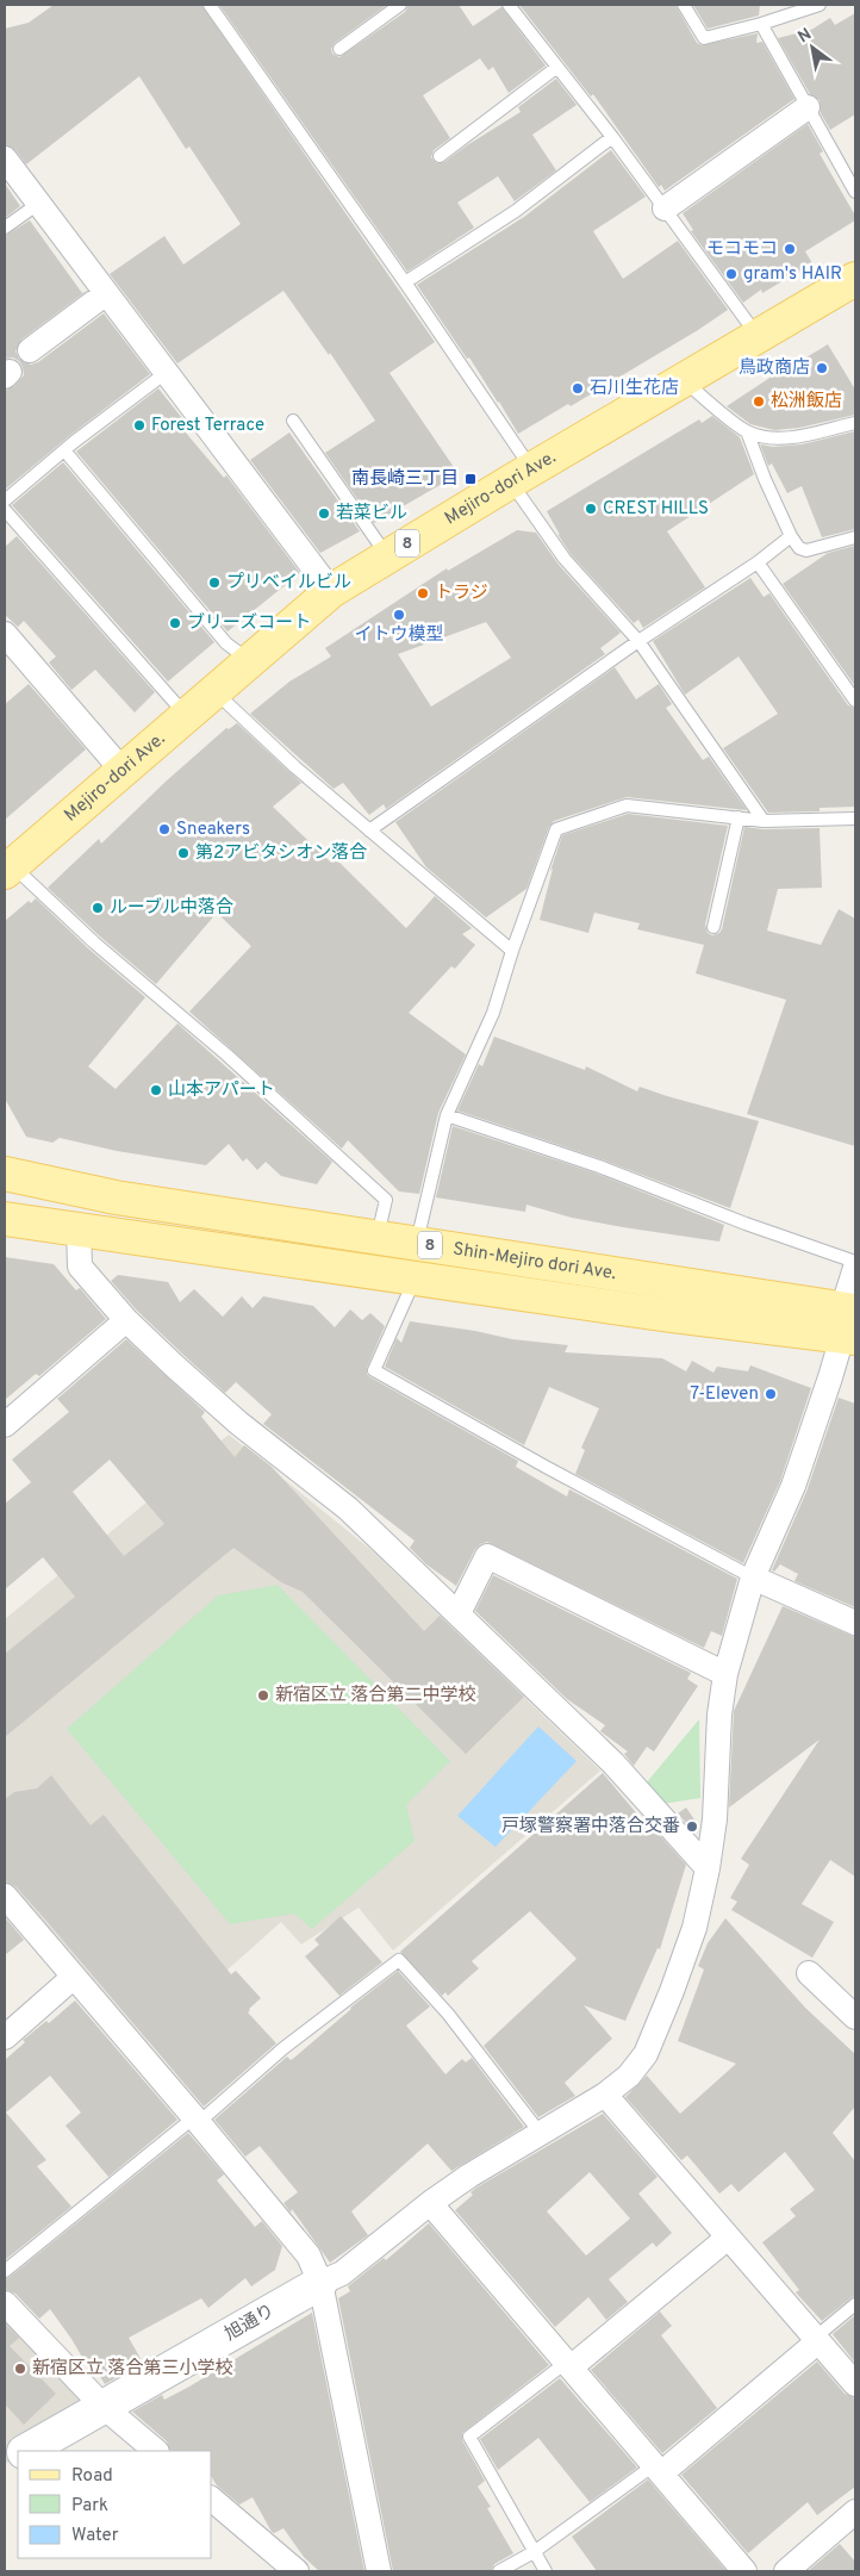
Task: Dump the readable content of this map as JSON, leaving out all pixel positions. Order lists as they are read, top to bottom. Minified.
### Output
{"streets":{"main road":["Mejiro-dori Ave.","8","Shin-Mejiro dori Ave."],"street":["旭通り"]},"places":{"other":["モコモコ","gram's HAIR","鳥政商店","石川生花店","松洲飯店","Forest Terrace","CREST HILLS","若菜ビル","プリベイルビル","トラジ","イトウ模型","ブリーズコート","Sneakers","第2アビタシオン落合","ルーブル中落合","山本アパート","7-Eleven","新宿区立 落合第二中学校","戸塚警察署中落合交番","新宿区立 落合第三小学校"],"transit":["南長崎三丁目"]},"legend":["Road","Park","Water"],"north":"top left"}
